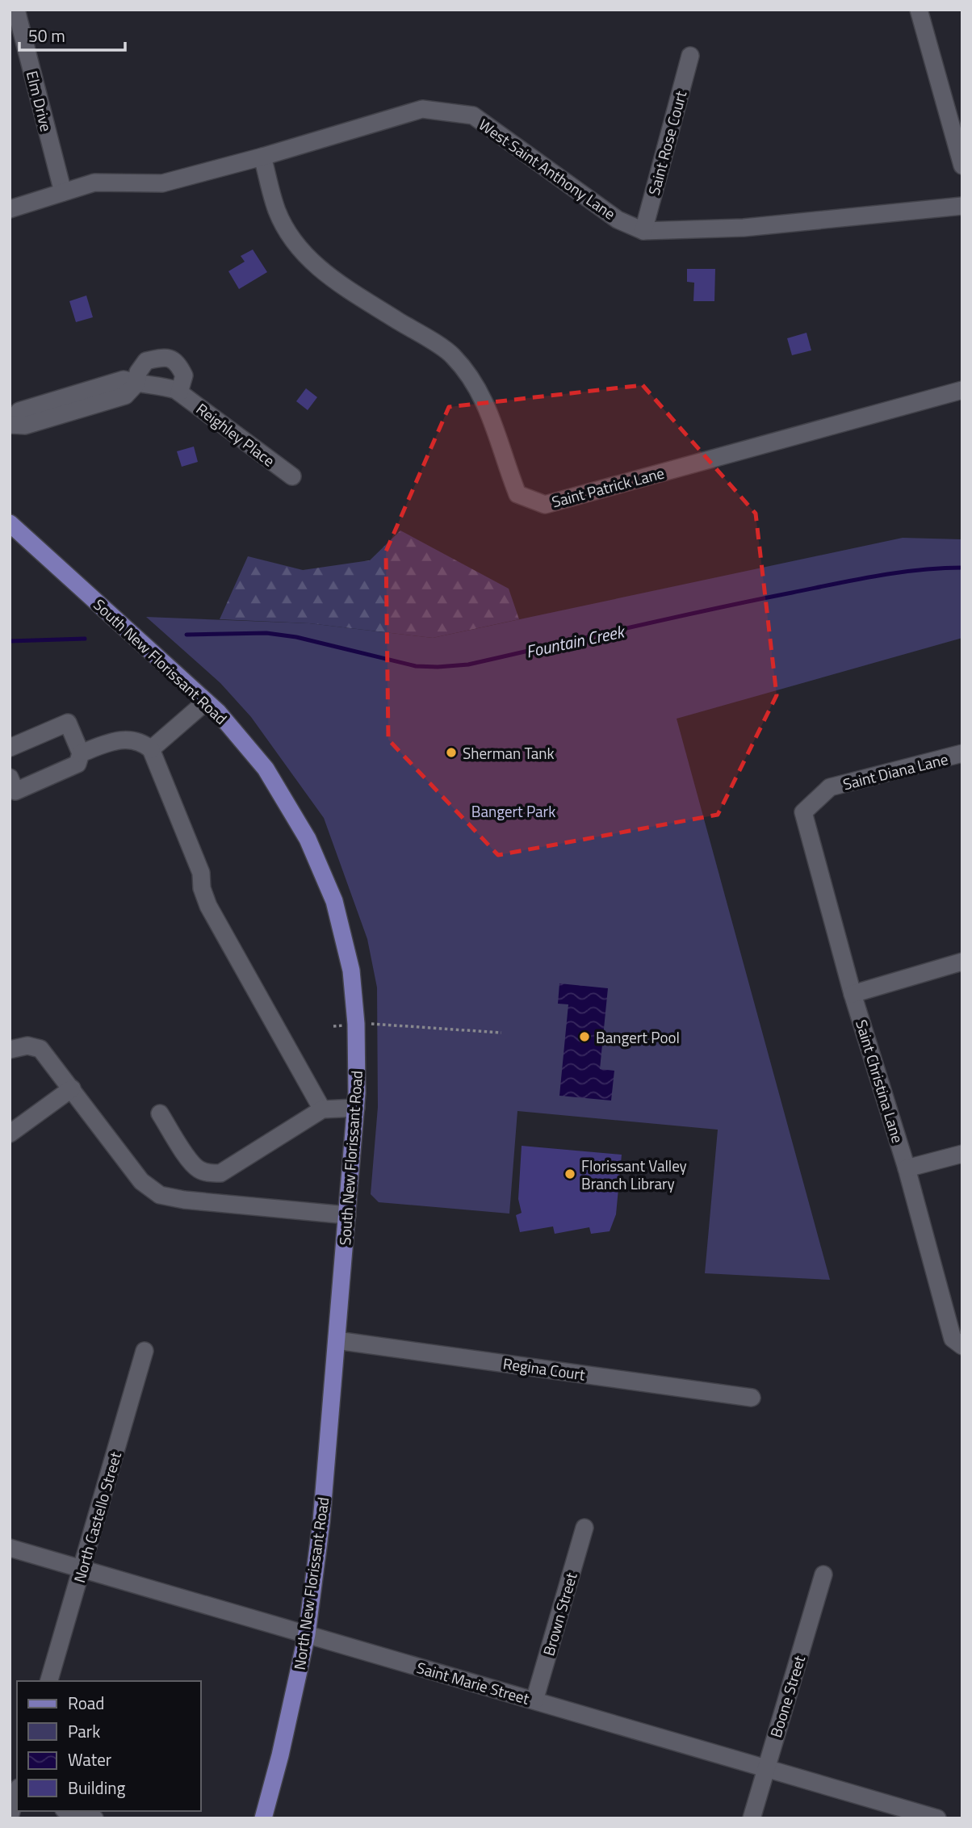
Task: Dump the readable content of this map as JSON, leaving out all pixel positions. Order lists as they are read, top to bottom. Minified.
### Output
{"streets":{"main road":["South New Florissant Road","North New Florissant Road"],"street":["Elm Drive","Saint Rose Court","West Saint Anthony Lane","Reighley Place","Saint Patrick Lane","Saint Diana Lane","Saint Christina Lane","Regina Court","North Castello Street","Brown Street","Saint Marie Street","Boone Street"]},"crossings":[["Elm Drive","West Saint Anthony Lane"],["Saint Rose Court","West Saint Anthony Lane"],["West Saint Anthony Lane","Saint Patrick Lane"],["South New Florissant Road","Regina Court"],["South New Florissant Road","North New Florissant Road"],["Saint Diana Lane","Saint Christina Lane"],["North Castello Street","Saint Marie Street"],["North New Florissant Road","Saint Marie Street"],["Brown Street","Saint Marie Street"],["Saint Marie Street","Boone Street"]],"water":["Fountain Creek"],"parks":["Bangert Park"],"places":["Sherman Tank","Bangert Pool","Florissant Valley Branch Library"],"legend":["Road","Park","Water","Building"],"scale_bar":"50 m"}
